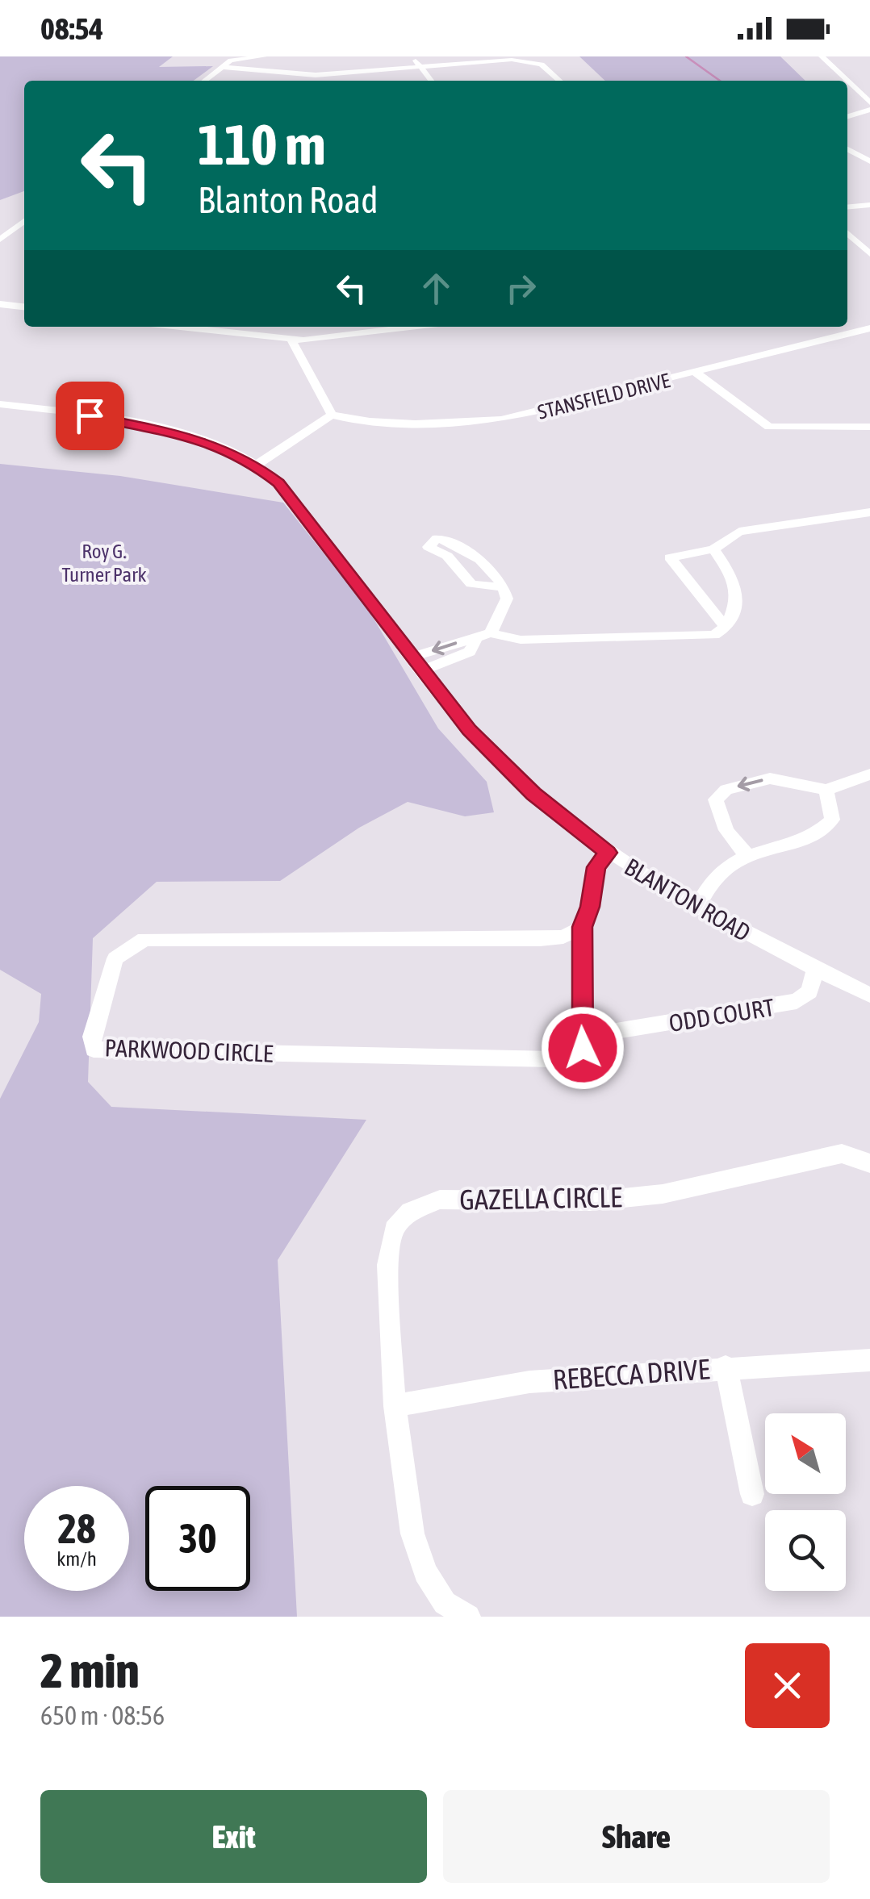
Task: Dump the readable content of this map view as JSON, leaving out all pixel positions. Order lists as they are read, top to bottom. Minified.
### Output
{"streets":{"street":["STANSFIELD DRIVE","BLANTON ROAD","ODD COURT","PARKWOOD CIRCLE","GAZELLA CIRCLE","REBECCA DRIVE"]},"crossings":[["BLANTON ROAD","ODD COURT"],["BLANTON ROAD","PARKWOOD CIRCLE"],["GAZELLA CIRCLE","REBECCA DRIVE"]],"parks":["Roy G. Turner Park"],"north":"top left","page":{"status":"08:54","turn":["110 m","Blanton Road"],"speed":"28 km/h","limit":"30","heading":["2 min","650 m · 08:56"],"buttons":["Exit","Share"]}}
